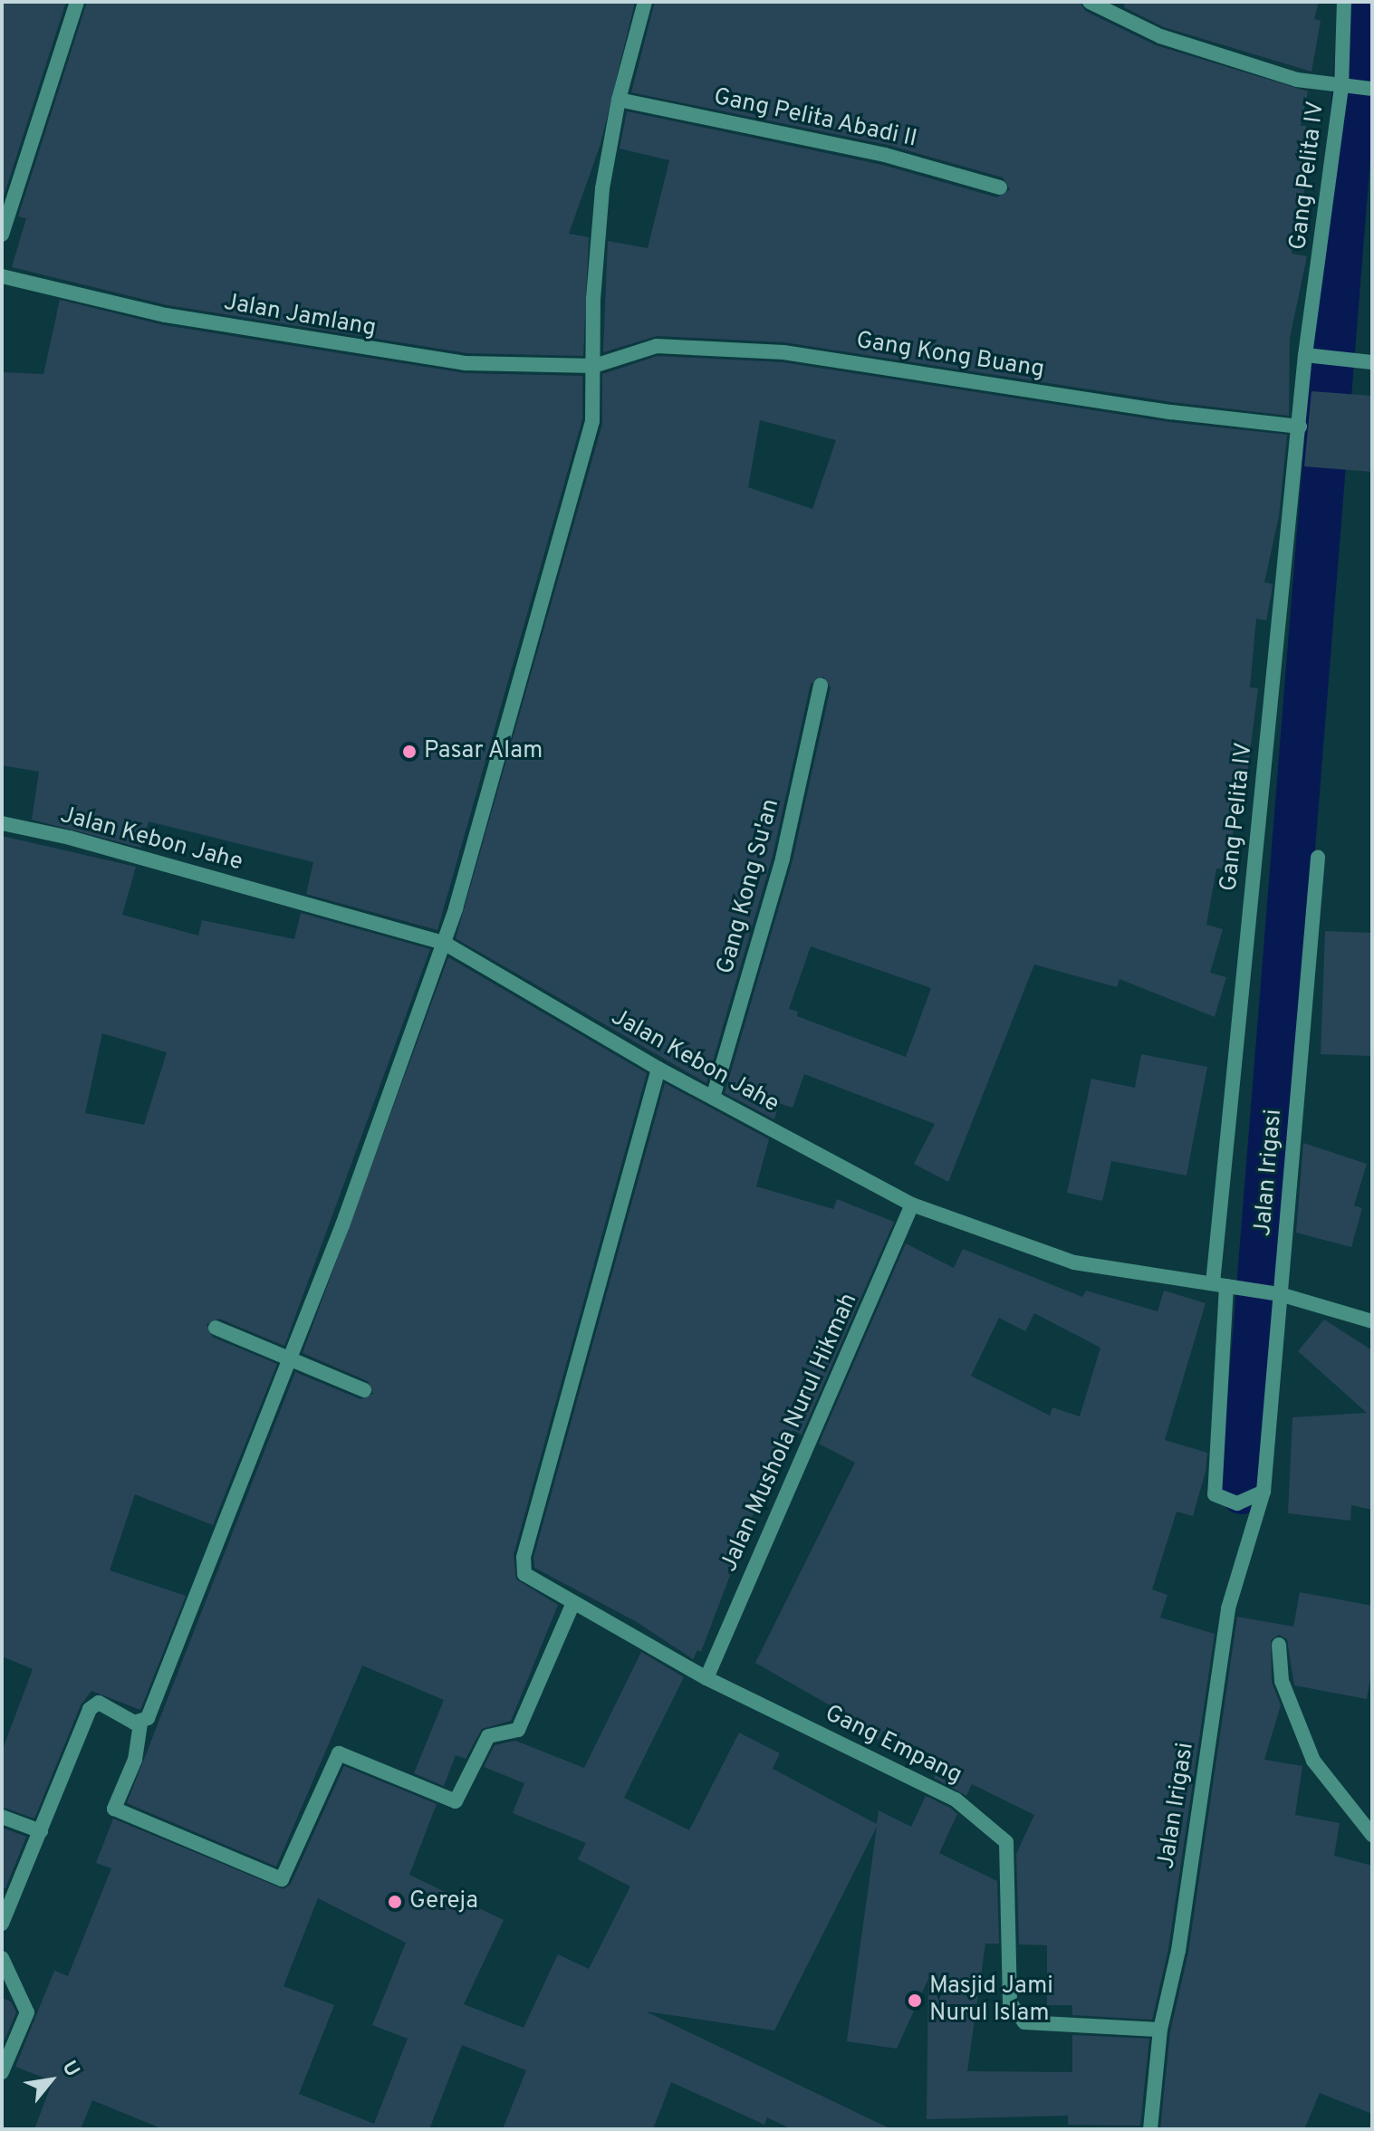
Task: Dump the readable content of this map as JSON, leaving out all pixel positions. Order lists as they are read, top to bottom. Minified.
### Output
{"streets":{"street":["Gang Pelita Abadi II","Gang Pelita IV","Jalan Jamlang","Gang Kong Buang","Jalan Kebon Jahe","Gang Kong Su'an","Jalan Irigasi","Jalan Mushola Nurul Hikmah","Gang Empang"]},"crossings":[["Gang Pelita IV","Gang Kong Buang"],["Gang Pelita IV","Jalan Kebon Jahe"],["Jalan Jamlang","Gang Kong Buang"],["Jalan Kebon Jahe","Gang Kong Su'an"],["Jalan Kebon Jahe","Jalan Irigasi"],["Jalan Kebon Jahe","Jalan Mushola Nurul Hikmah"],["Jalan Kebon Jahe","Gang Empang"],["Jalan Irigasi","Gang Empang"],["Jalan Mushola Nurul Hikmah","Gang Empang"]],"places":["Pasar Alam","Gereja","Masjid Jami Nurul Islam"],"north":"top right"}
